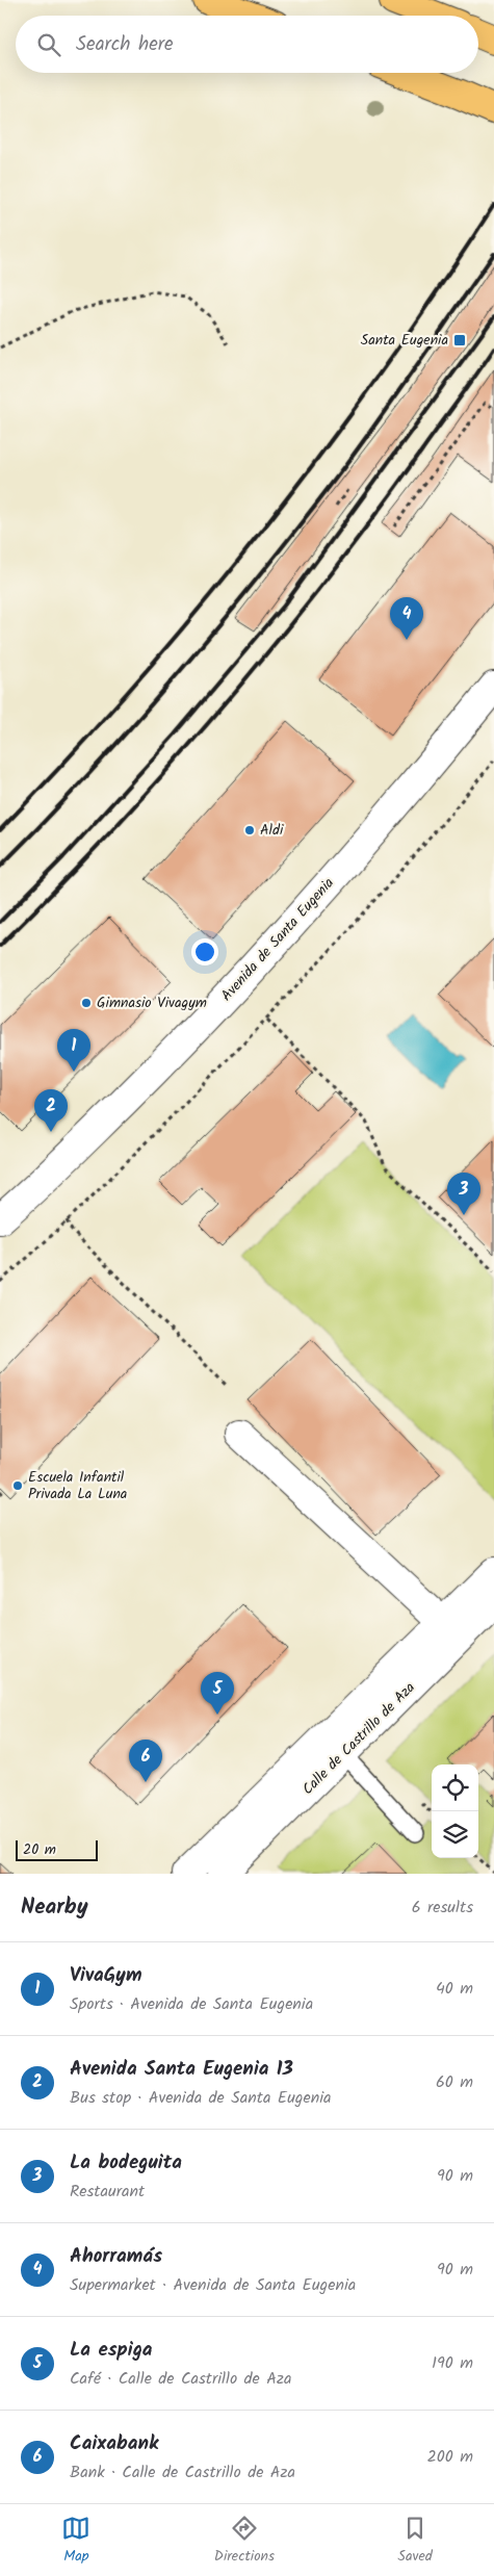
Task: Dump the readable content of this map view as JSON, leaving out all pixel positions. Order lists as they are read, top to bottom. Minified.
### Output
{"streets":{"street":["Avenida de Santa Eugenia","Calle de Castrillo de Aza"]},"places":{"transit":["Santa Eugenia"],"other":["Aldi","Gimnasio Vivagym","Escuela Infantil Privada La Luna"]},"scale_bar":"20 m","page":{"search":"Search here","pins":["4","1","2","3","5","6"],"scale":"20 m","heading":["Nearby","6 results"],"list":[{"mark":"1","name":"VivaGym","note":"Sports · Avenida de Santa Eugenia","value":"40 m"},{"mark":"2","name":"Avenida Santa Eugenia 13","note":"Bus stop · Avenida de Santa Eugenia","value":"60 m"},{"mark":"3","name":"La bodeguita","note":"Restaurant","value":"90 m"},{"mark":"4","name":"Ahorramás","note":"Supermarket · Avenida de Santa Eugenia","value":"90 m"},{"mark":"5","name":"La espiga","note":"Café · Calle de Castrillo de Aza","value":"190 m"},{"mark":"6","name":"Caixabank","note":"Bank · Calle de Castrillo de Aza","value":"200 m"}],"nav":["Map","Directions","Saved"]}}
